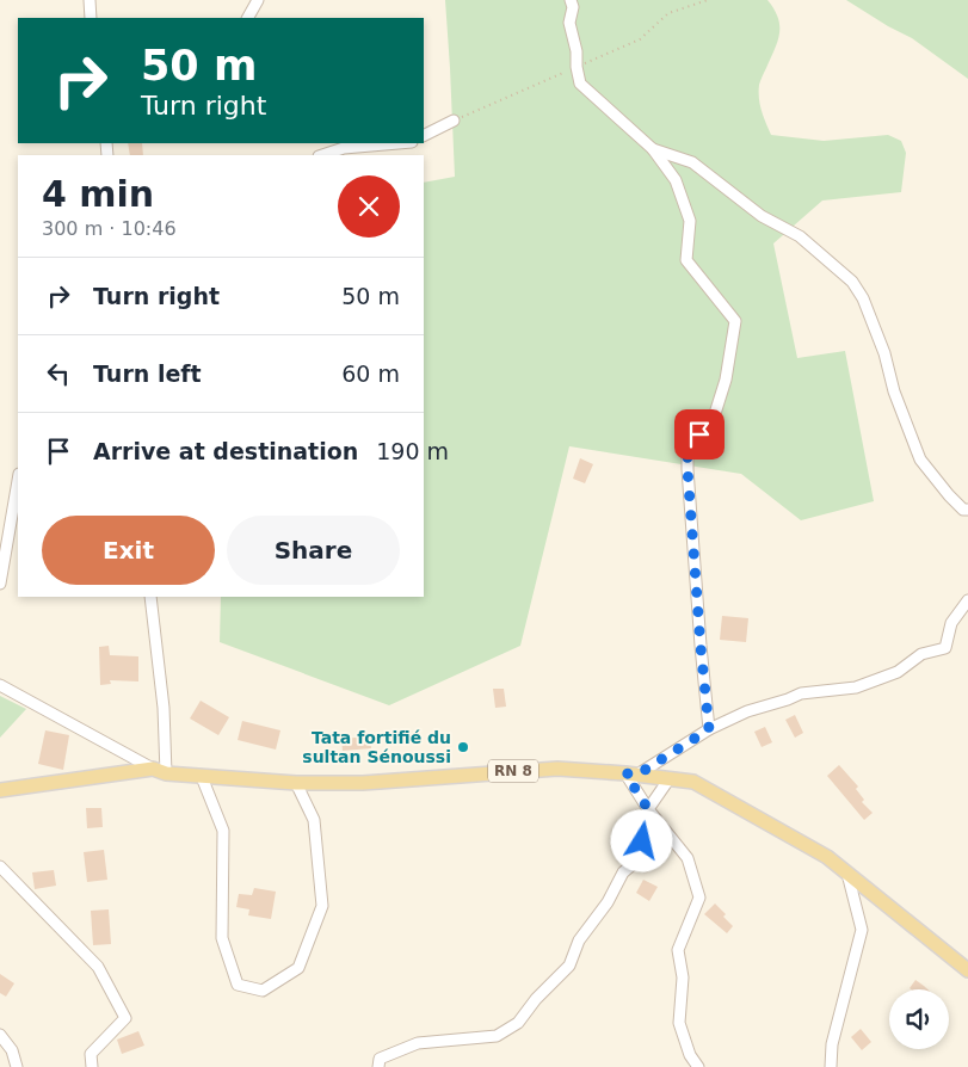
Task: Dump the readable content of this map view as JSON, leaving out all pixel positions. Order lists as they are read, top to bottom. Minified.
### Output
{"streets":{"main road":["RN 8"]},"places":["Tata fortifié du sultan Sénoussi"],"page":{"turn":["50 m","Turn right"],"heading":["4 min","300 m · 10:46"],"list":[{"name":"Turn right","value":"50 m"},{"name":"Turn left","value":"60 m"},{"name":"Arrive at destination","value":"190 m"}],"buttons":["Exit","Share"]}}
